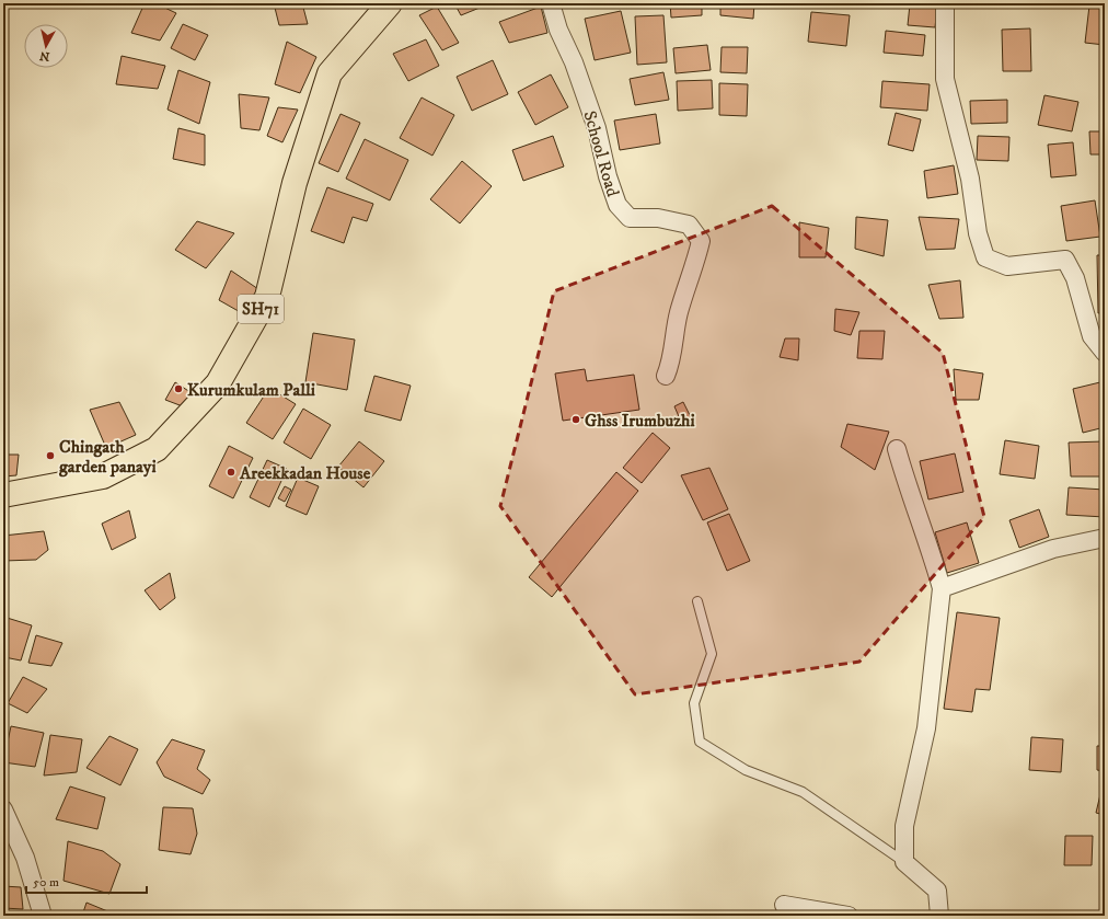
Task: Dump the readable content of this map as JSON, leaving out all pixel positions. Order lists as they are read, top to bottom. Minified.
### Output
{"streets":{"main road":["SH71"],"street":["School Road"]},"places":["Kurumkulam Palli","Ghss Irumbuzhi","Chingath garden panayi","Areekkadan House"],"scale_bar":"50 m","north":"bottom"}
